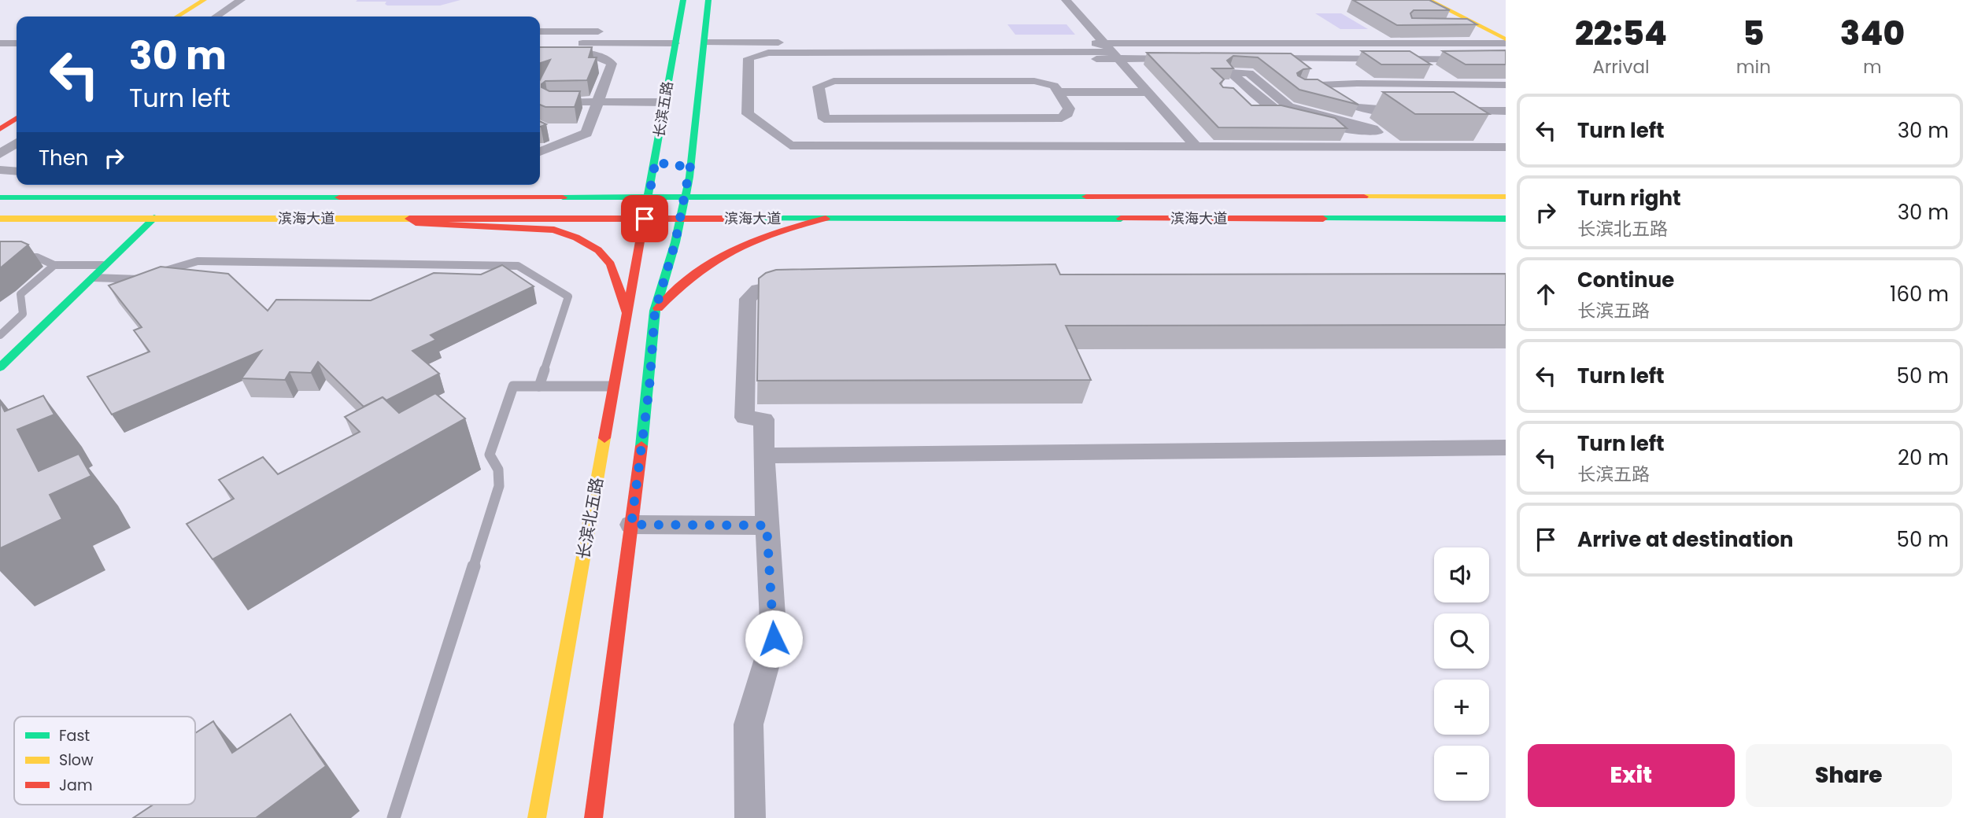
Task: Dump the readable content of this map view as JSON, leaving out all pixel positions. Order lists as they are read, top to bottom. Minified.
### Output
{"streets":{"main road":["长滨五路","滨海大道","长滨北五路"]},"crossings":[["长滨五路","滨海大道"],["长滨五路","长滨北五路"],["滨海大道","长滨北五路"]],"legend":["Fast","Slow","Jam"],"page":{"eta":["22:54","Arrival","5","min","340","m"],"turn":["30 m","Turn left"],"list":[{"name":"Turn left","value":"30 m"},{"name":"Turn right","note":"长滨北五路","value":"30 m"},{"name":"Continue","note":"长滨五路","value":"160 m"},{"name":"Turn left","value":"50 m"},{"name":"Turn left","note":"长滨五路","value":"20 m"},{"name":"Arrive at destination","value":"50 m"}],"then":"Then","map_buttons":["+","−"],"buttons":["Exit","Share"]}}
